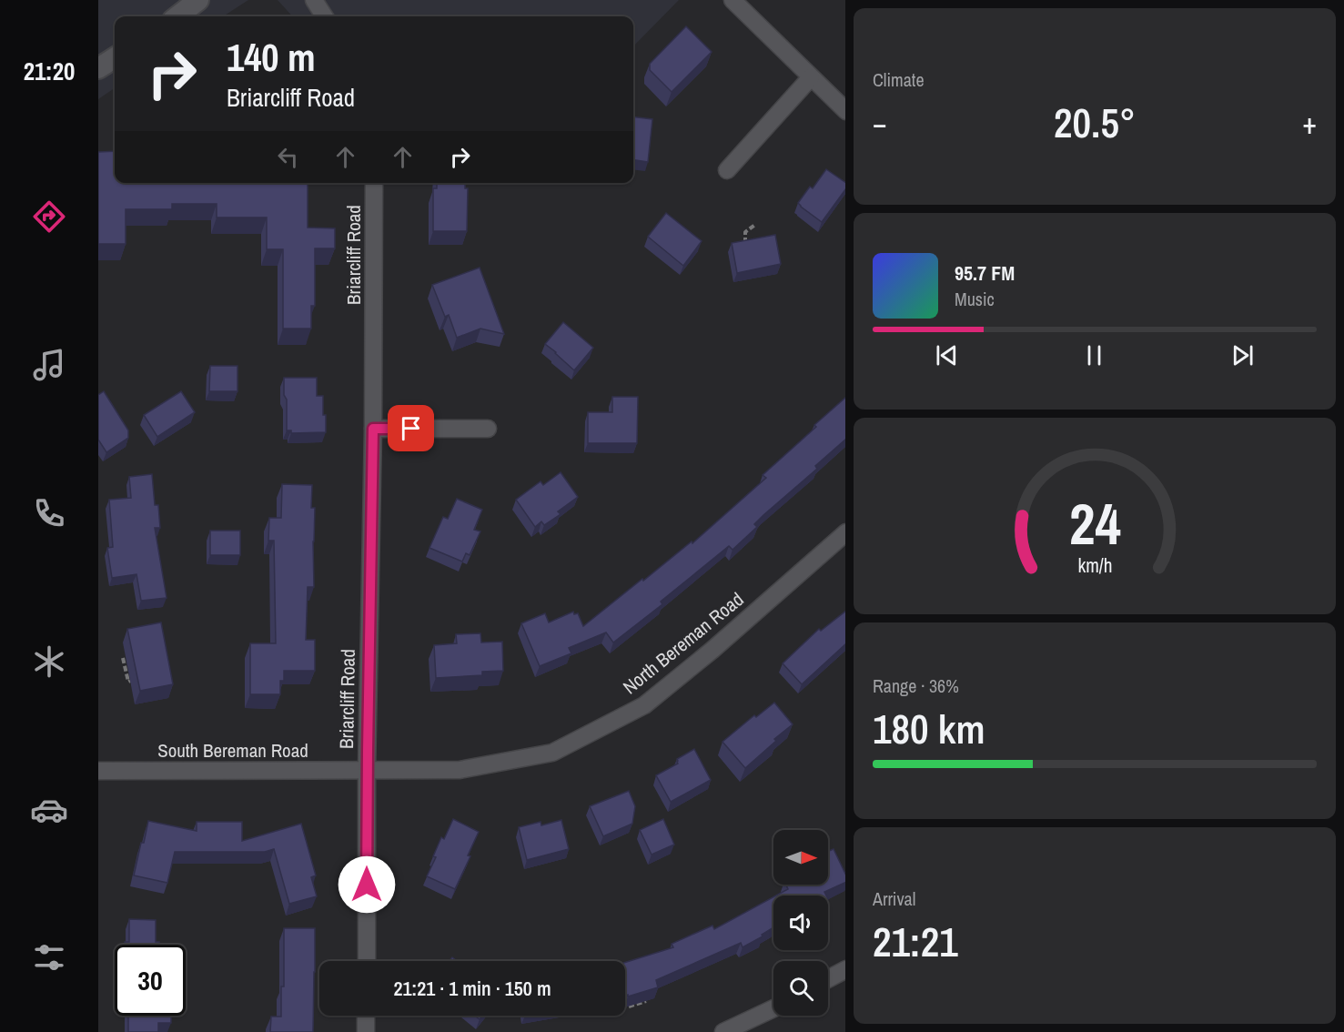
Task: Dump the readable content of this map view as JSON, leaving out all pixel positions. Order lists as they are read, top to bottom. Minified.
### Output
{"streets":{"street":["Briarcliff Road","North Bereman Road","South Bereman Road"]},"crossings":[["Briarcliff Road","North Bereman Road"],["Briarcliff Road","South Bereman Road"],["North Bereman Road","South Bereman Road"]],"north":"right","page":{"tabs":"21:20","tile":["Climate",["Range · 36%","180 km"],["Arrival","21:21"]],"turn":["140 m","Briarcliff Road"],"heat":["−","20.5°","+"],"song":["95.7 FM","Music"],"limit":"30","trip":"21:21 · 1 min · 150 m","gauge":["24","km/h"]}}
